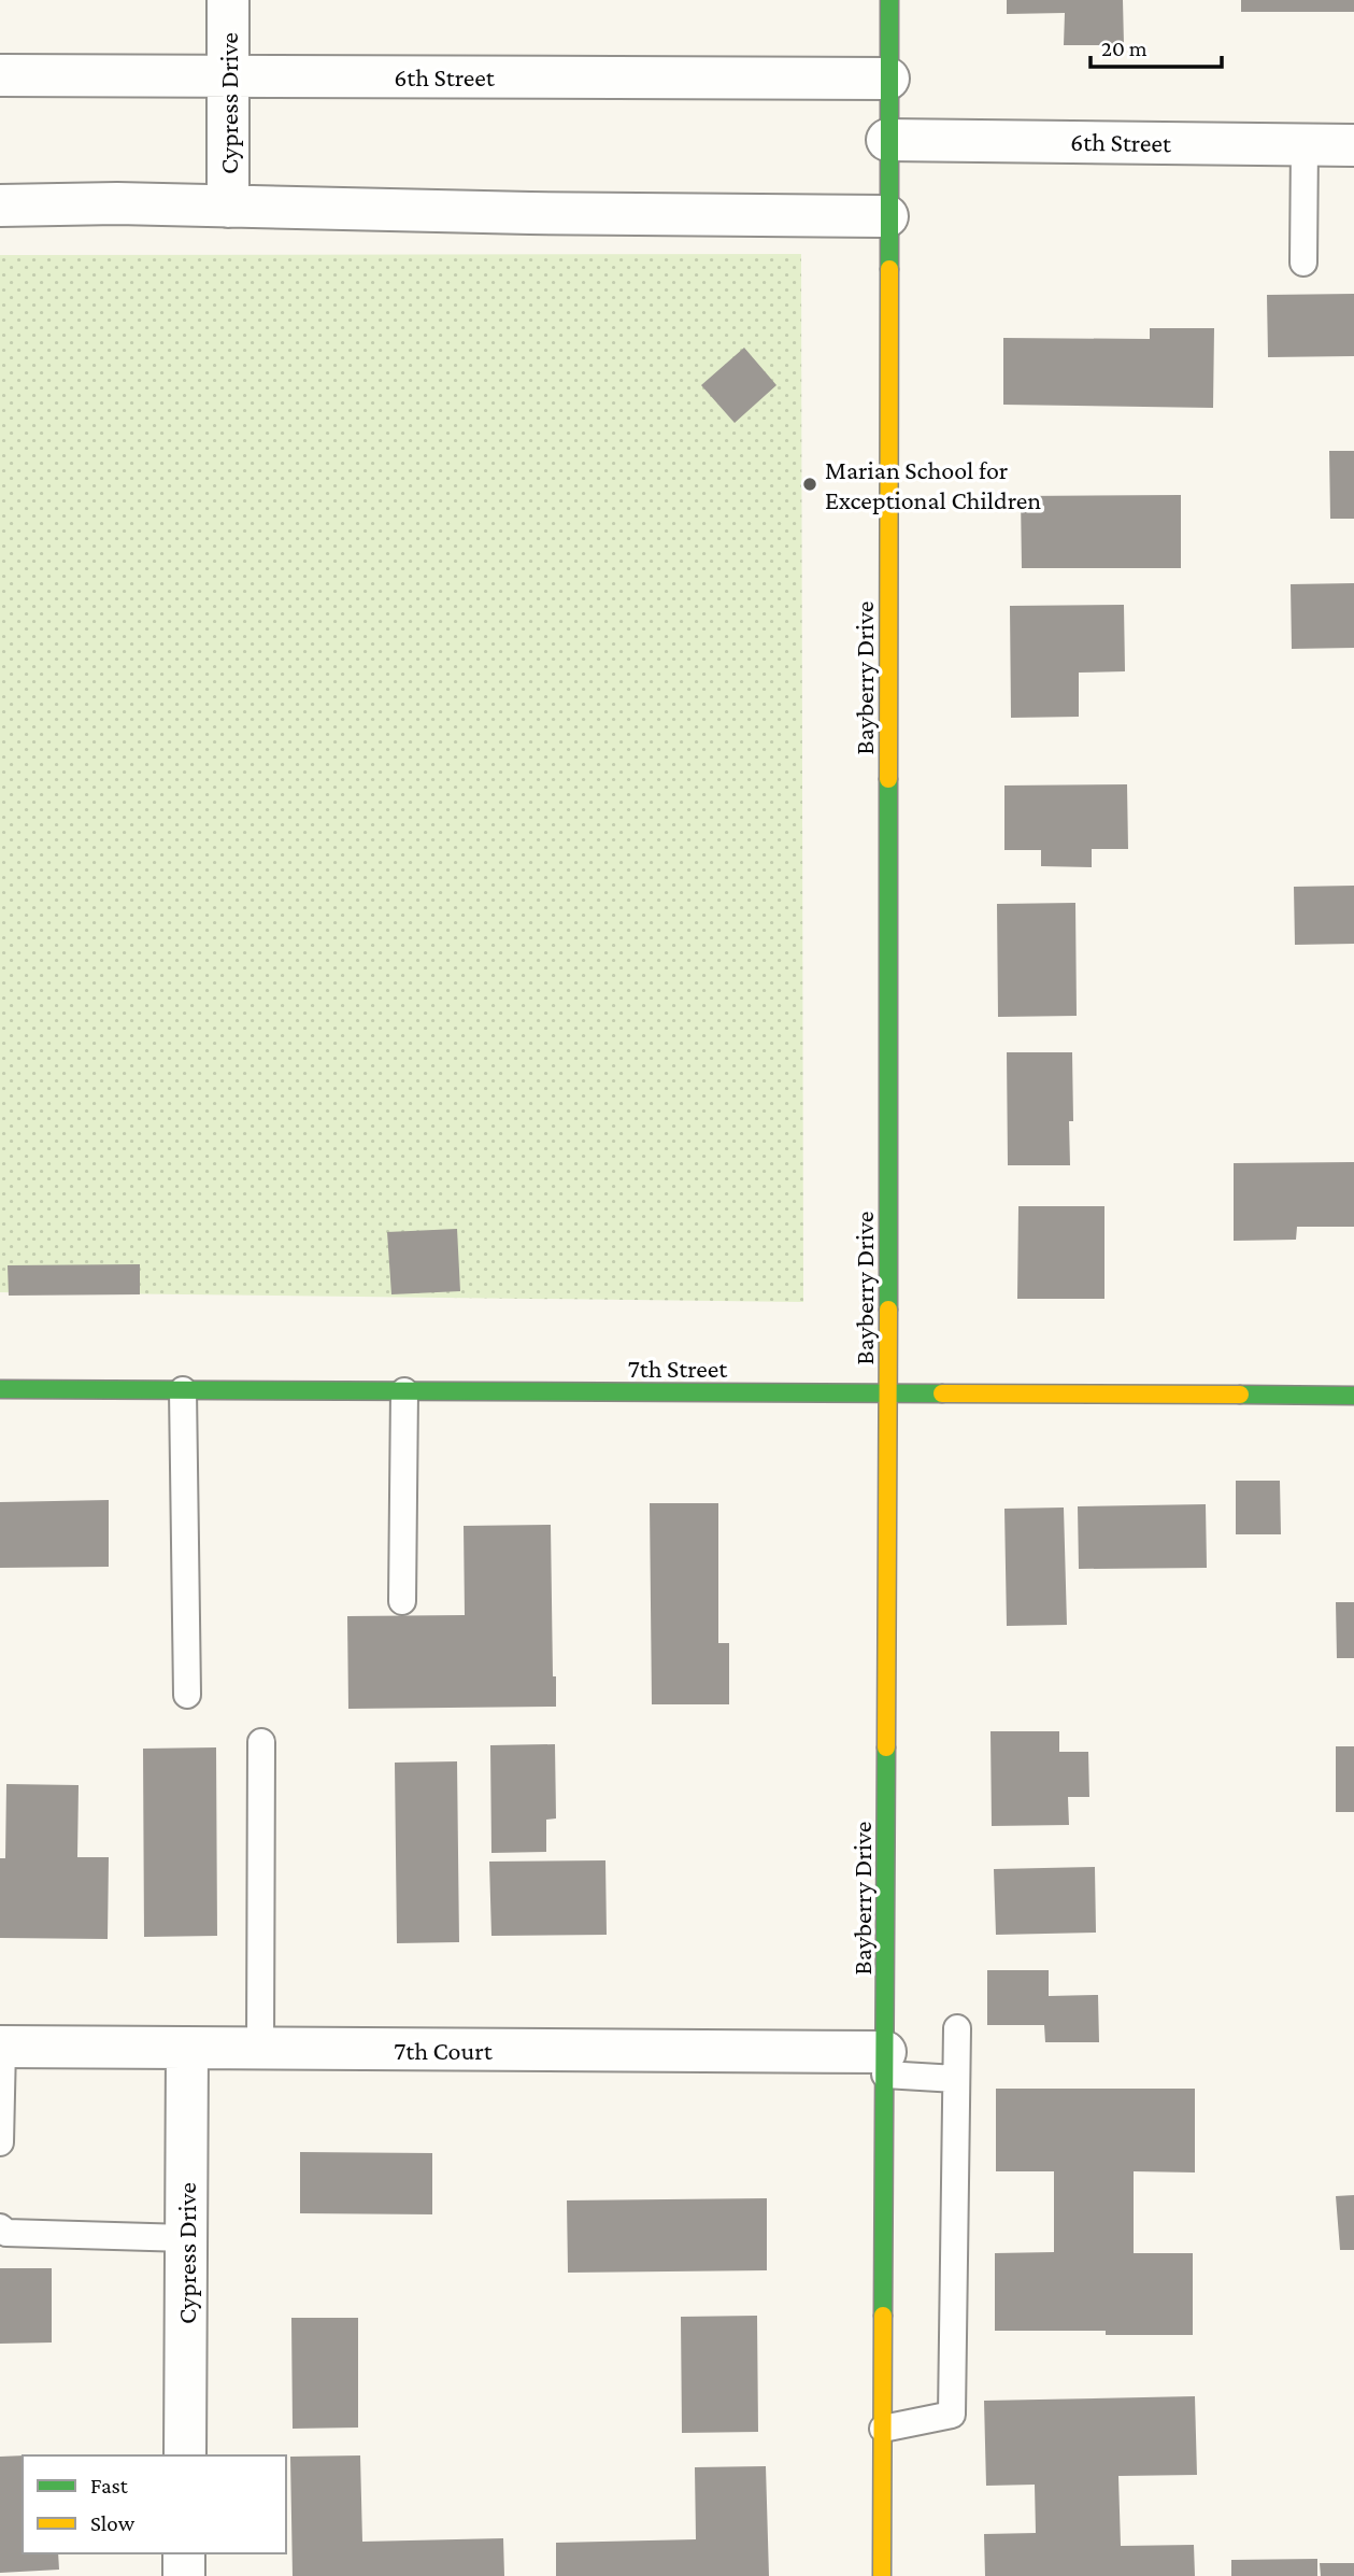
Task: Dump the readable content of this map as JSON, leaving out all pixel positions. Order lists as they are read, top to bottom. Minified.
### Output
{"streets":{"street":["6th Street","Cypress Drive","Bayberry Drive","7th Street","7th Court"]},"crossings":[["6th Street","Cypress Drive"],["6th Street","Bayberry Drive"],["Cypress Drive","7th Court"],["Bayberry Drive","7th Street"],["Bayberry Drive","7th Court"]],"places":["Marian School for Exceptional Children"],"legend":["Fast","Slow"],"scale_bar":"20 m"}
